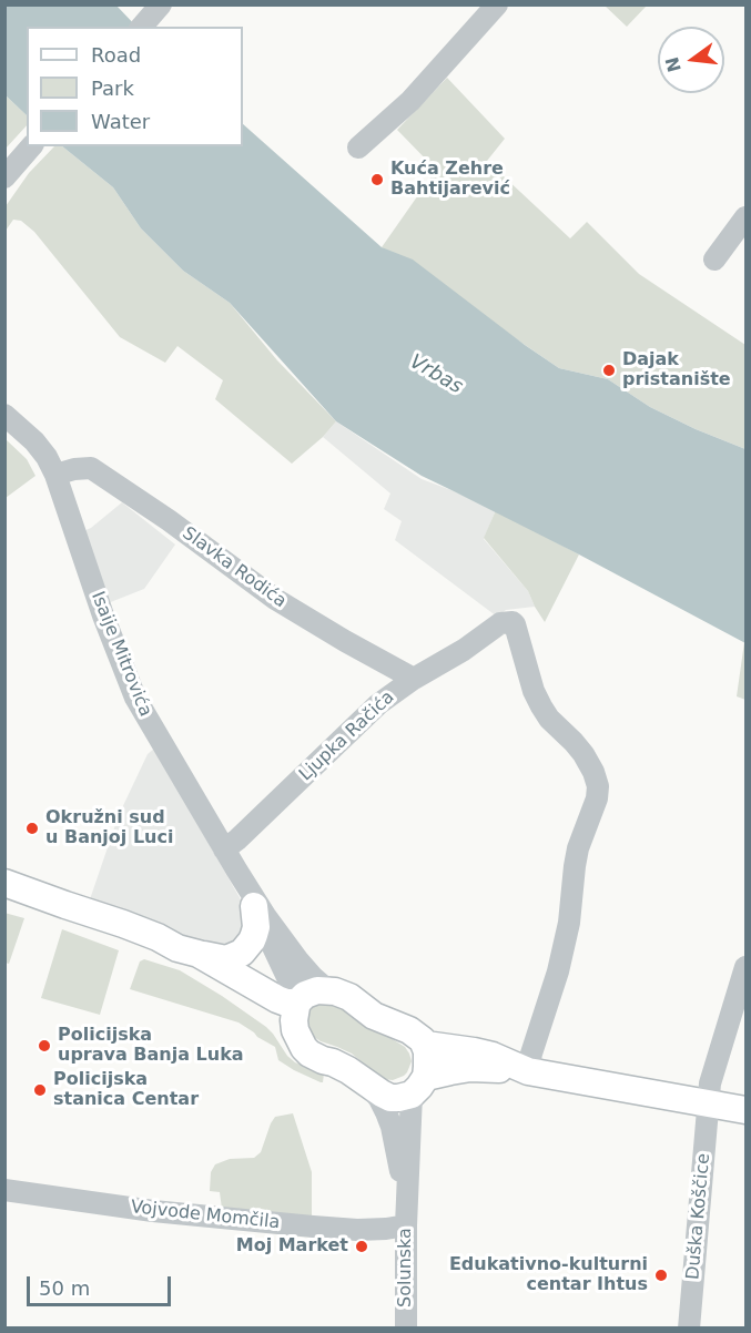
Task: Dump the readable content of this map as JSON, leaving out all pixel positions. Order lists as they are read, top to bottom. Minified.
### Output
{"streets":{"street":["Slavka Rodića","Isaije Mitrovića","Ljupka Račića","Vojvode Momčila","Duška Koščice","Solunska"]},"crossings":[["Slavka Rodića","Isaije Mitrovića"],["Slavka Rodića","Ljupka Račića"],["Isaije Mitrovića","Ljupka Račića"],["Vojvode Momčila","Solunska"]],"water":["Vrbas"],"places":["Kuća Zehre Bahtijarević","Dajak pristanište","Okružni sud u Banjoj Luci","Policijska uprava Banja Luka","Policijska stanica Centar","Moj Market","Edukativno-kulturni centar Ihtus"],"legend":["Road","Park","Water"],"scale_bar":"50 m","north":"left"}
